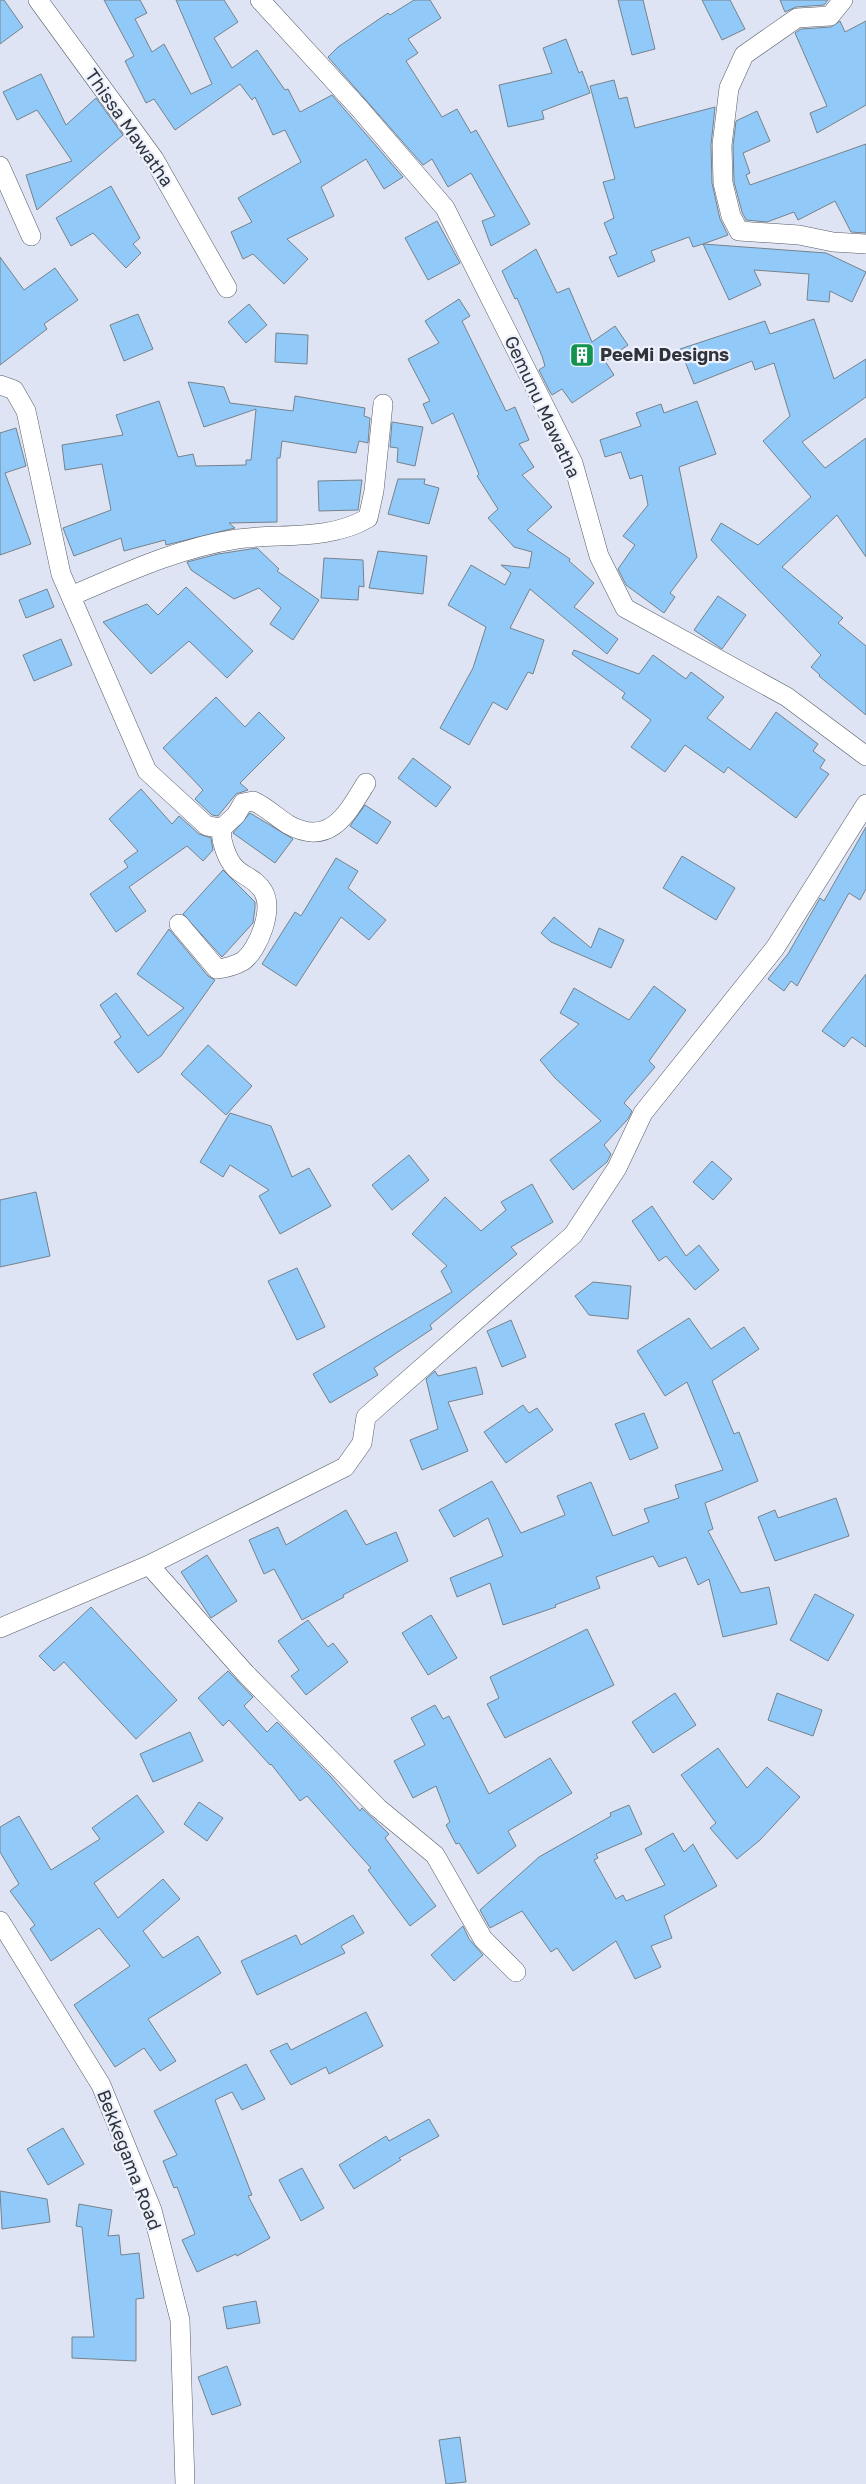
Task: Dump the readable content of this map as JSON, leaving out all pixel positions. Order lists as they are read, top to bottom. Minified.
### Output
{"streets":{"street":["Thissa Mawatha","Gemunu Mawatha","Bekkegama Road"]},"places":{"building":["PeeMi Designs"]}}
